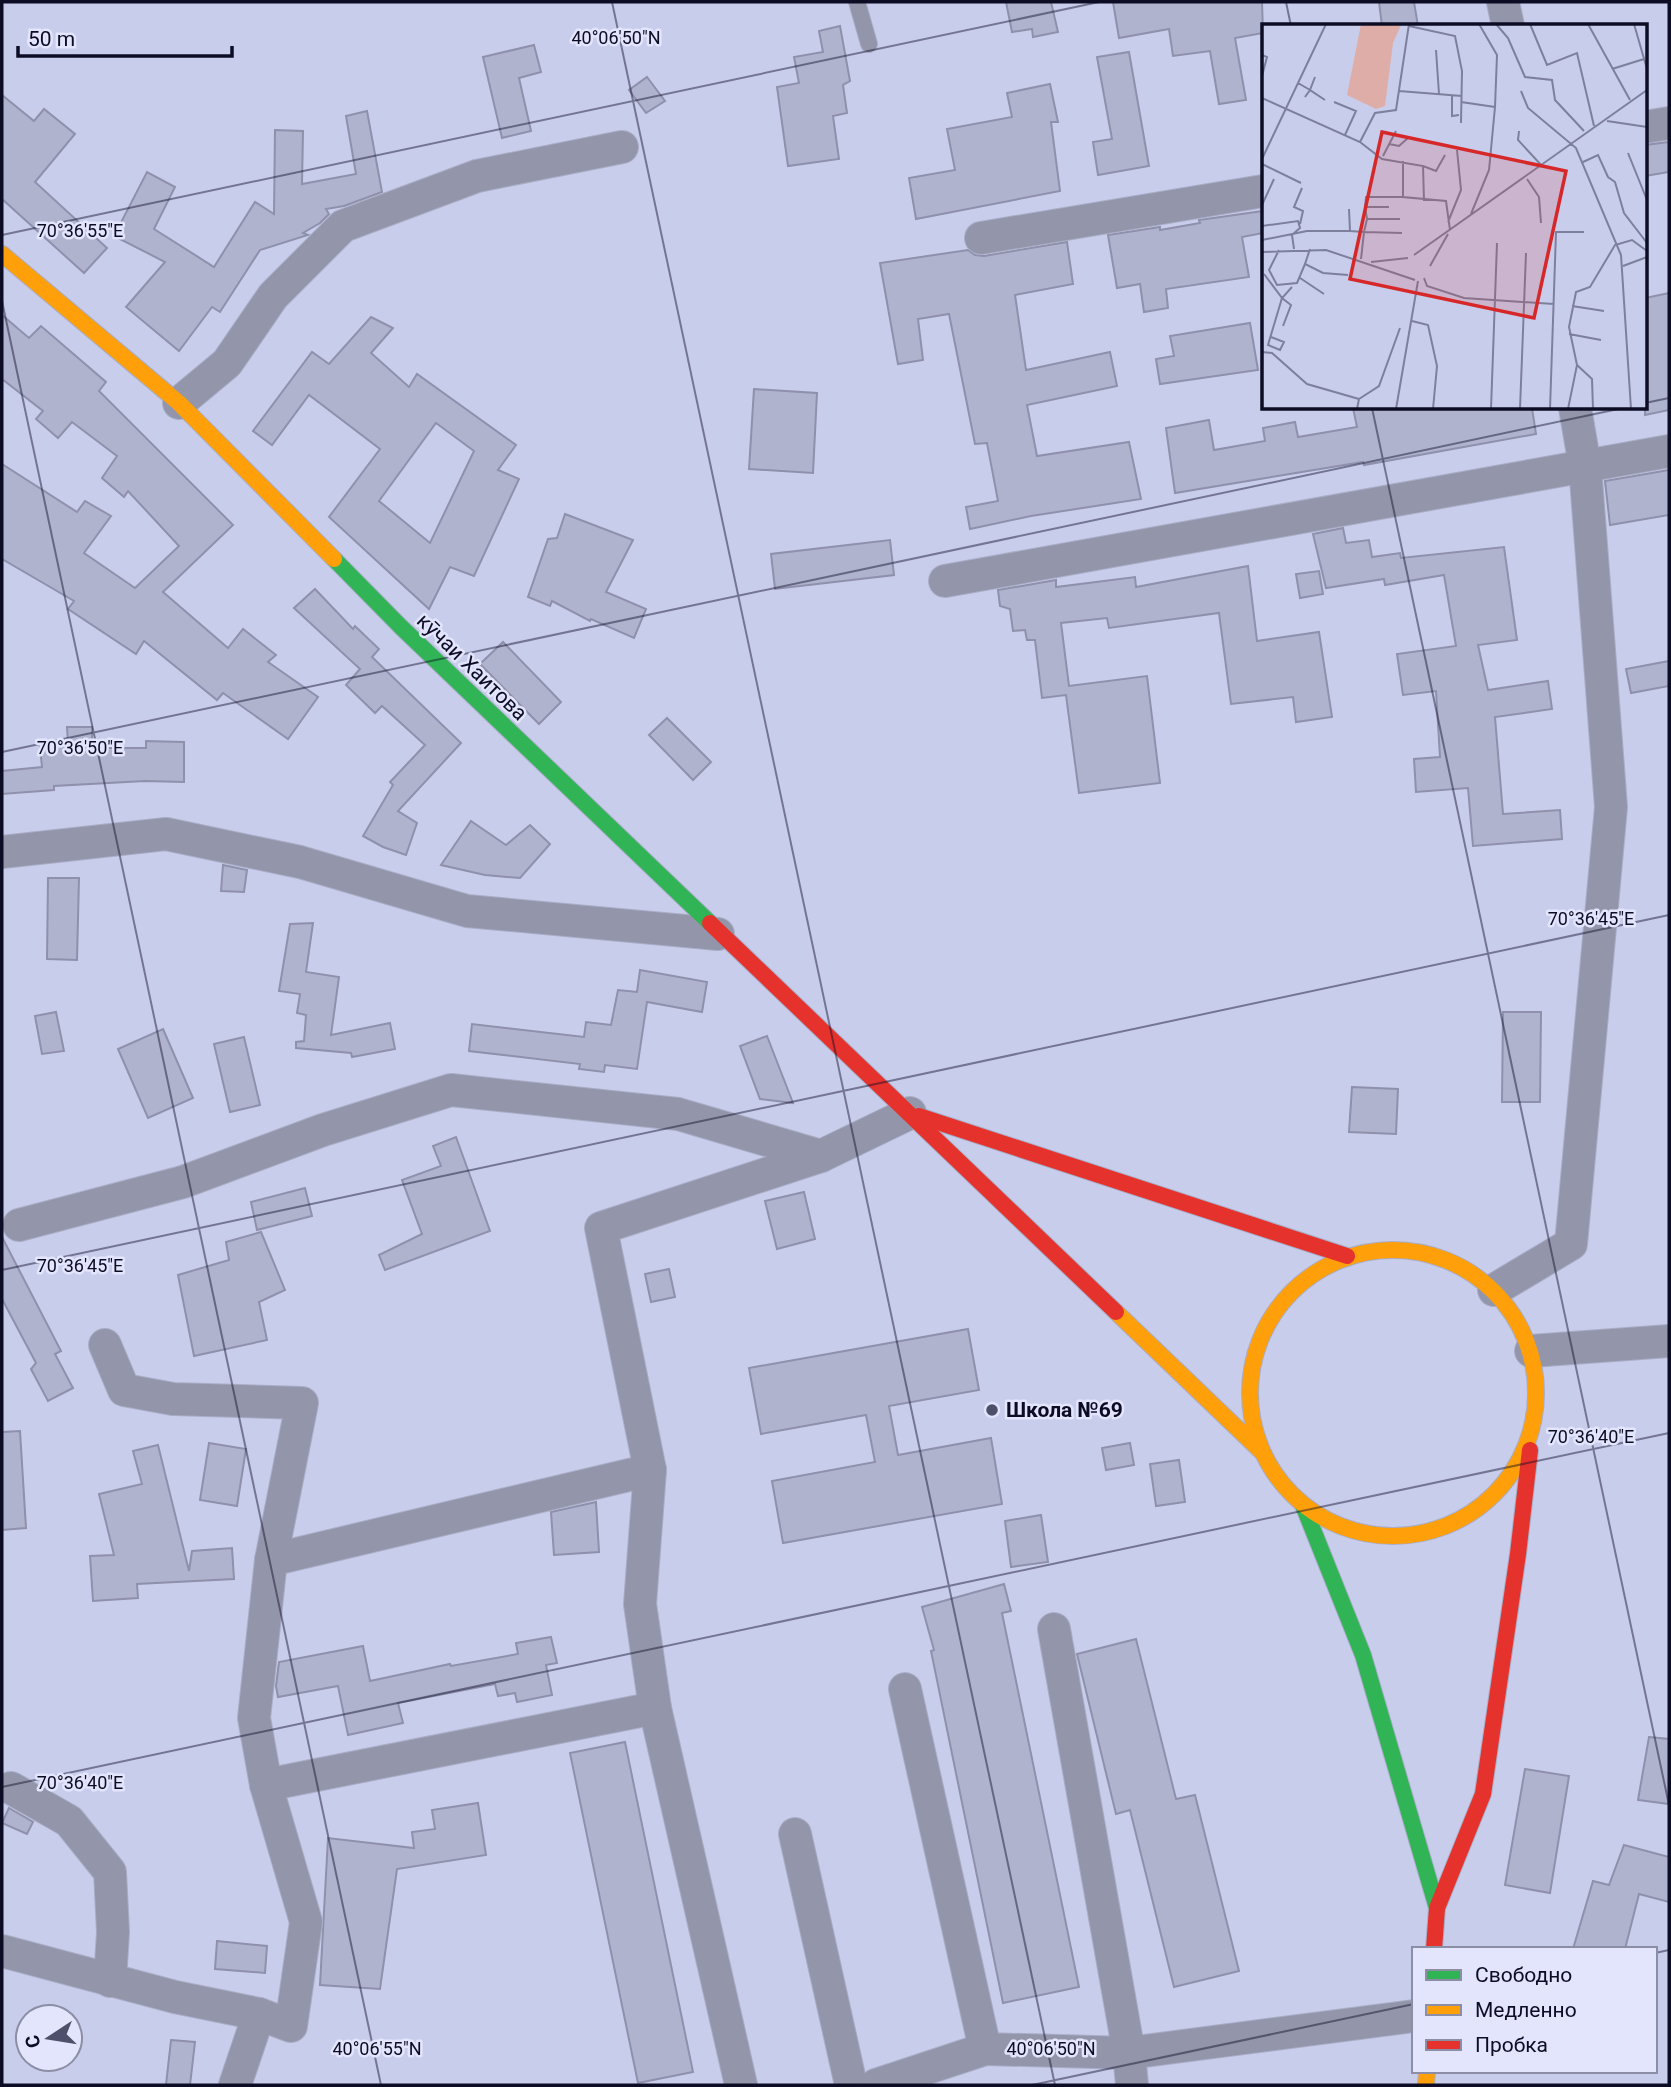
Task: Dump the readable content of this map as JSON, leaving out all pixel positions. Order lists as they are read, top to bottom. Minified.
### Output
{"streets":{"main road":["кӯчаи Хаитова"]},"places":["Школа №69"],"legend":["Свободно","Медленно","Пробка"],"scale_bar":"50 m","north":"left","coordinates":["40°06'50\"N","70°36'55\"E","70°36'50\"E","70°36'45\"E","70°36'40\"E","40°06'55\"N"]}
